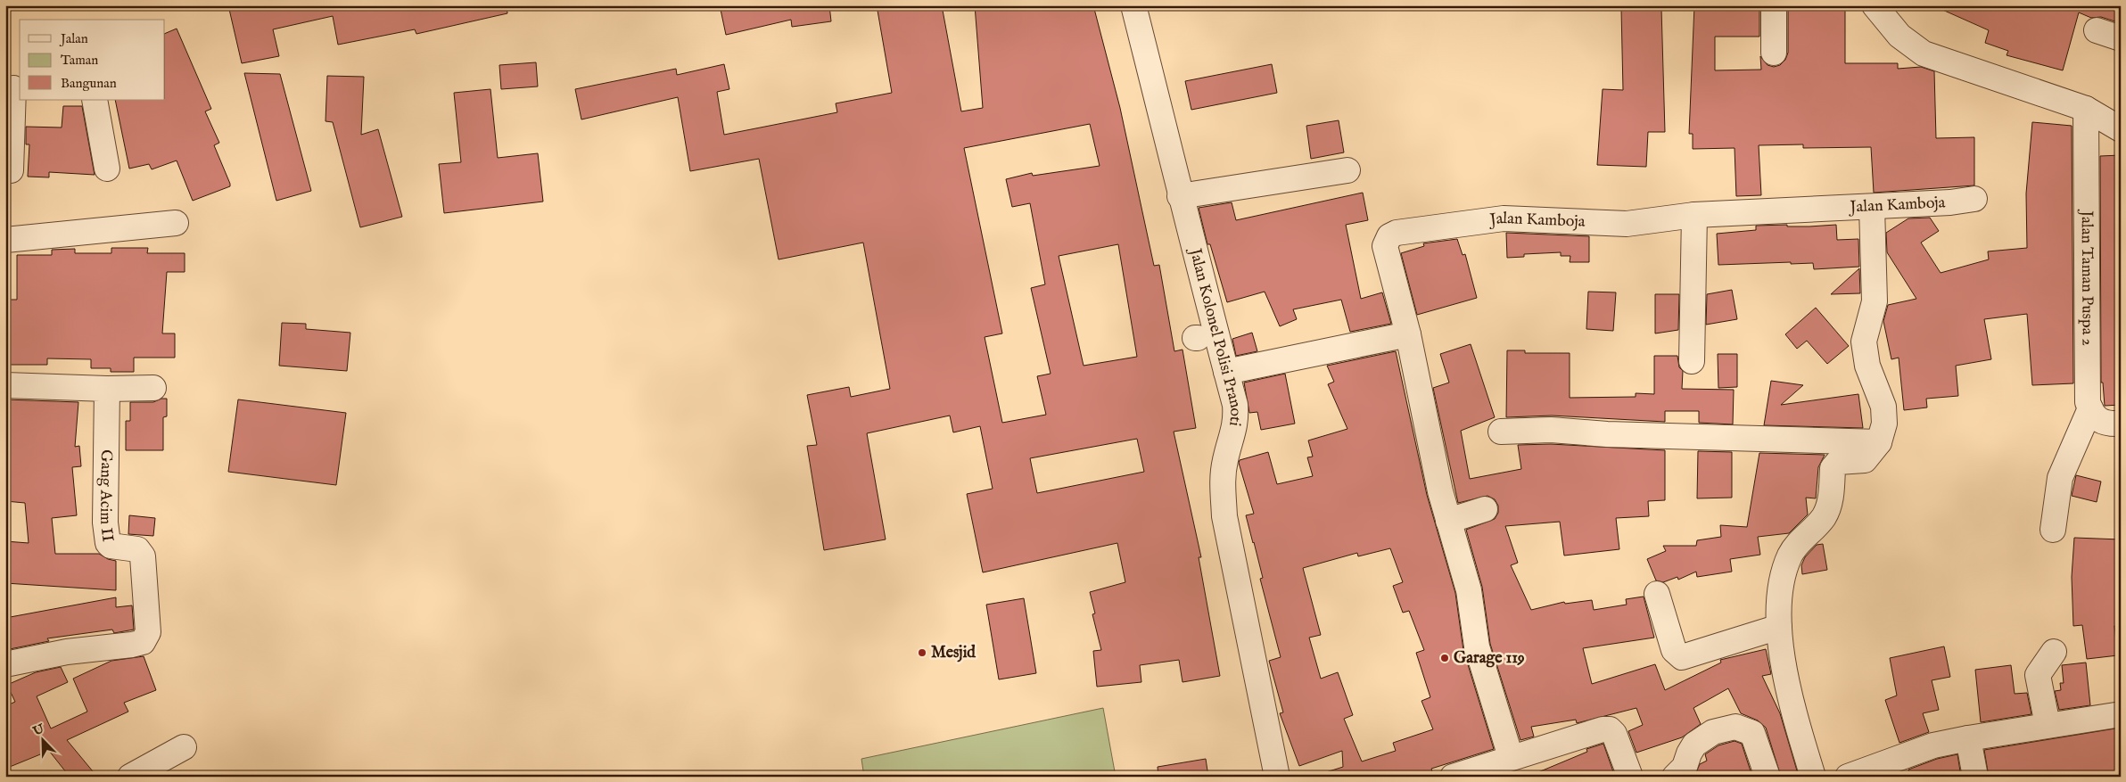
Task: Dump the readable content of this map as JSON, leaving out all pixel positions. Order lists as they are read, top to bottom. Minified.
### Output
{"streets":{"street":["Jalan Kamboja","Jalan Taman Puspa 2","Jalan Kolonel Polisi Pranoti","Gang Acim II"]},"places":["Mesjid","Garage 119"],"legend":["Jalan","Taman","Bangunan"],"north":"top left"}
